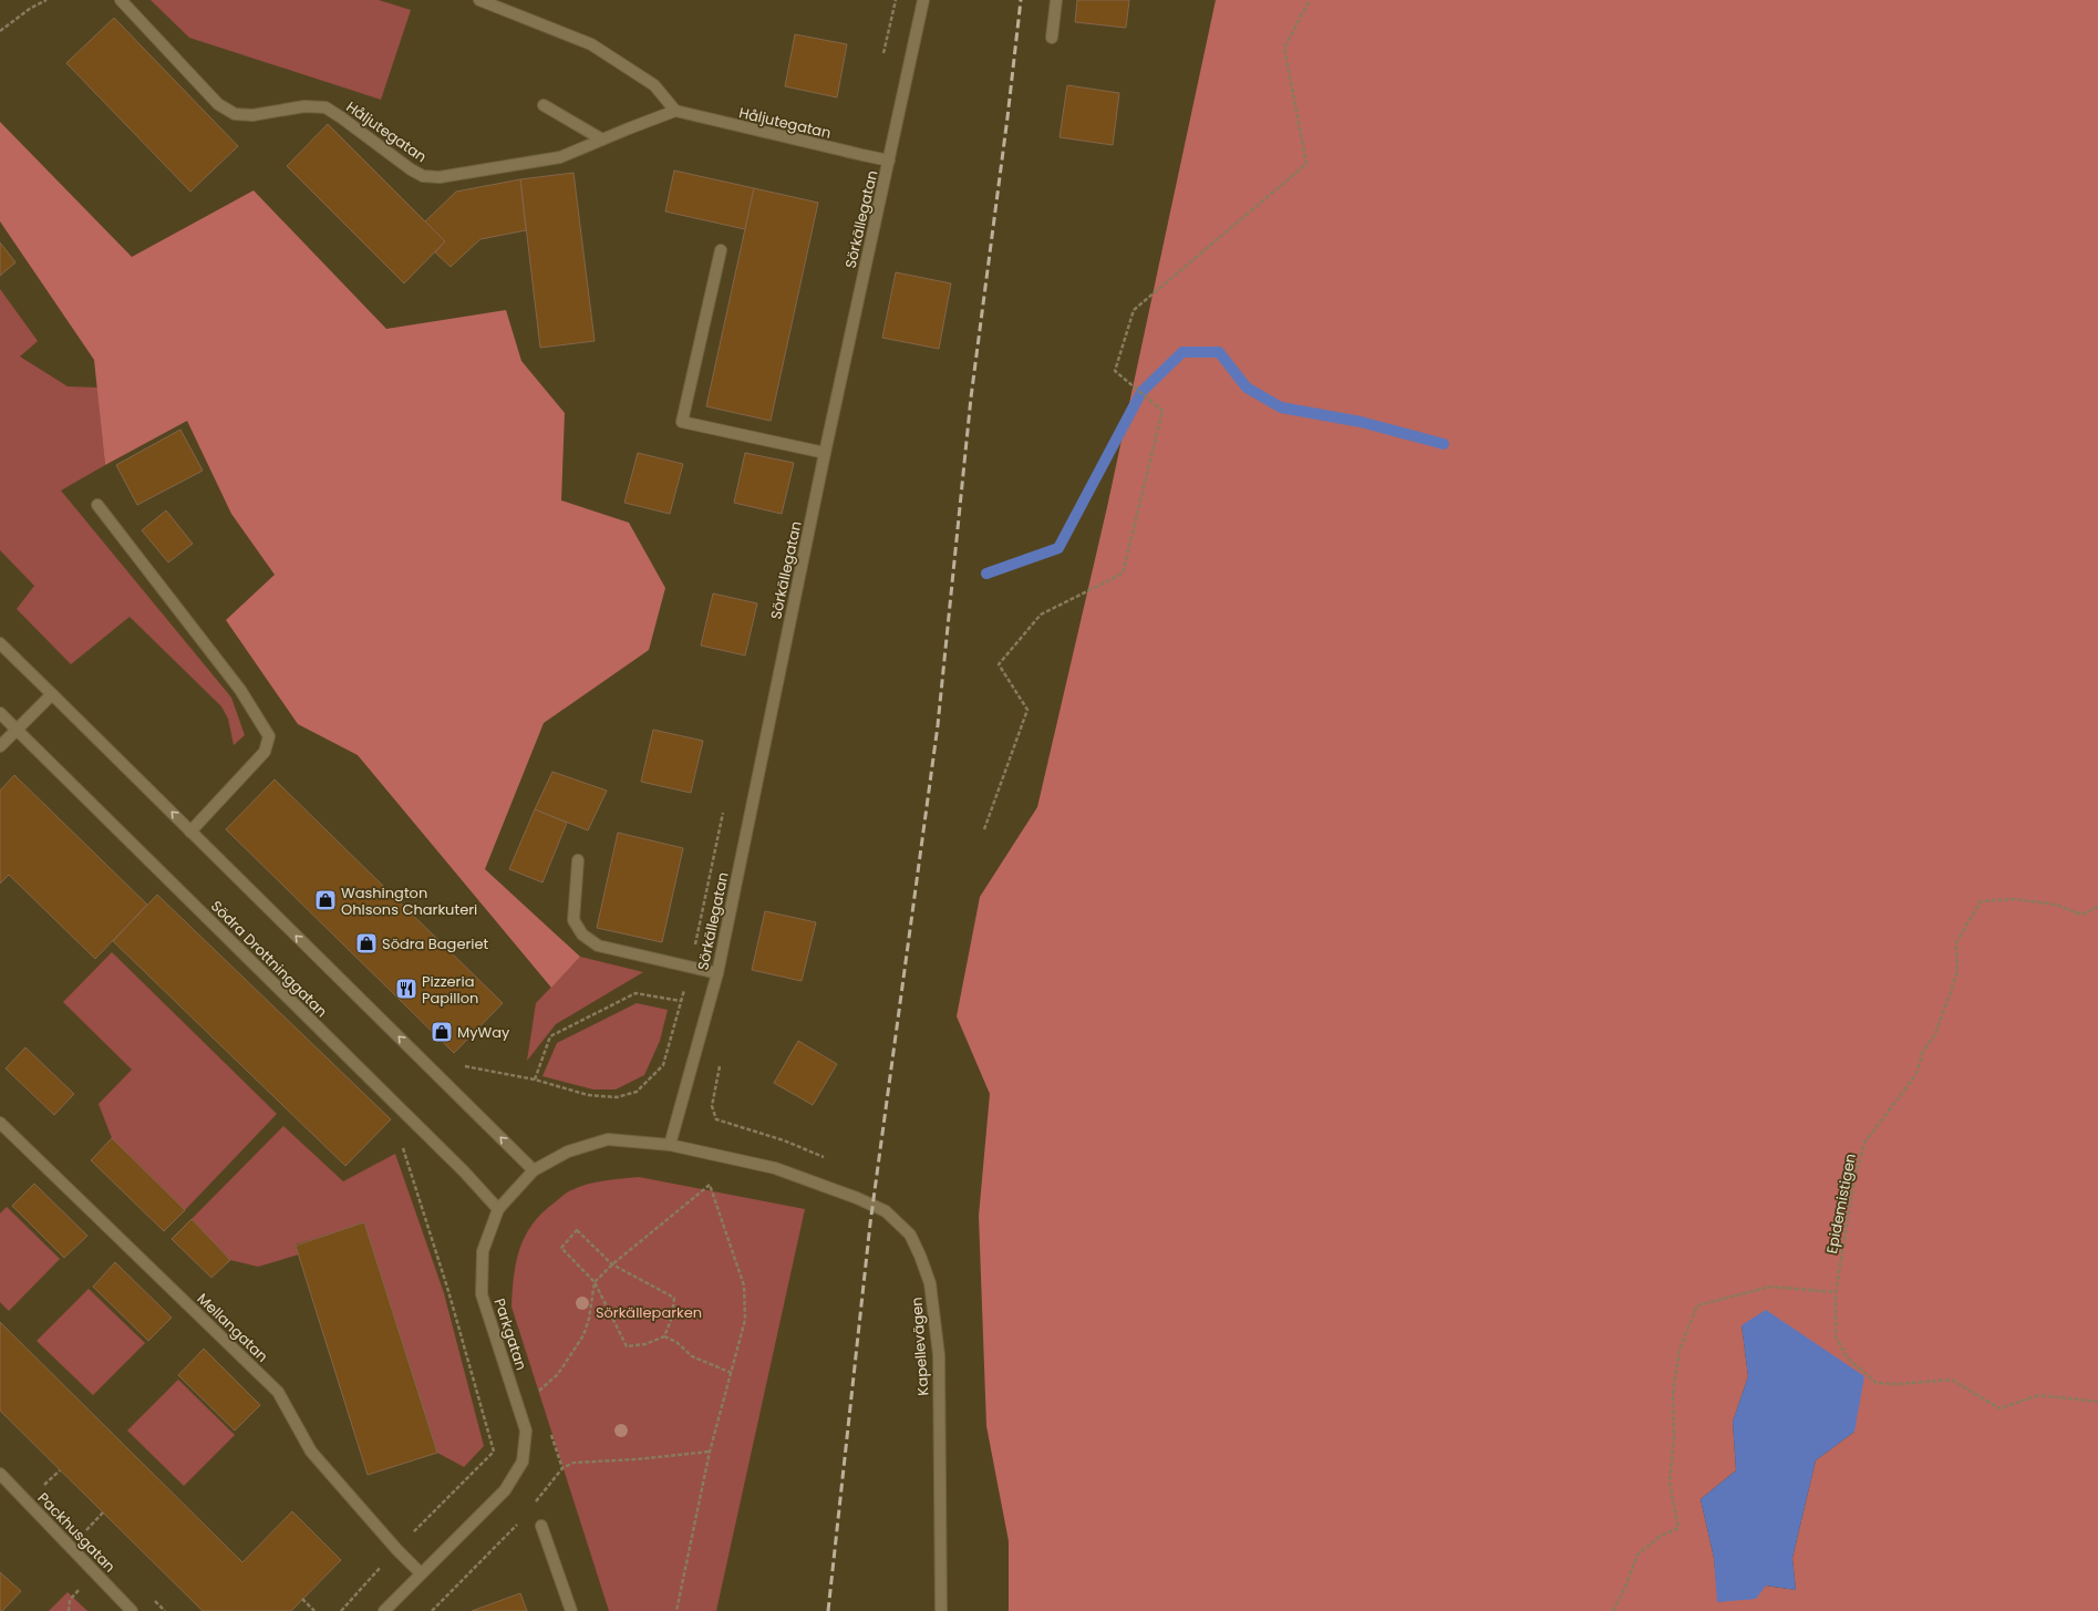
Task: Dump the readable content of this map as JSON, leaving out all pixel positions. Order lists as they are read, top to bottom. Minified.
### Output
{"streets":{"street":["Håljutegatan","Sörkällegatan","Södra Drottninggatan","Mellangatan","Parkgatan","Kapellevägen","Packhusgatan"],"path":["Epidemistigen"]},"crossings":[["Håljutegatan","Sörkällegatan"],["Sörkällegatan","Parkgatan"],["Södra Drottninggatan","Parkgatan"],["Mellangatan","Parkgatan"],["Parkgatan","Kapellevägen"]],"parks":["Sörkälleparken"],"places":{"shop":["Washington Ohlsons Charkuteri","Södra Bageriet","MyWay"],"restaurant":["Pizzeria Papillon"]}}
